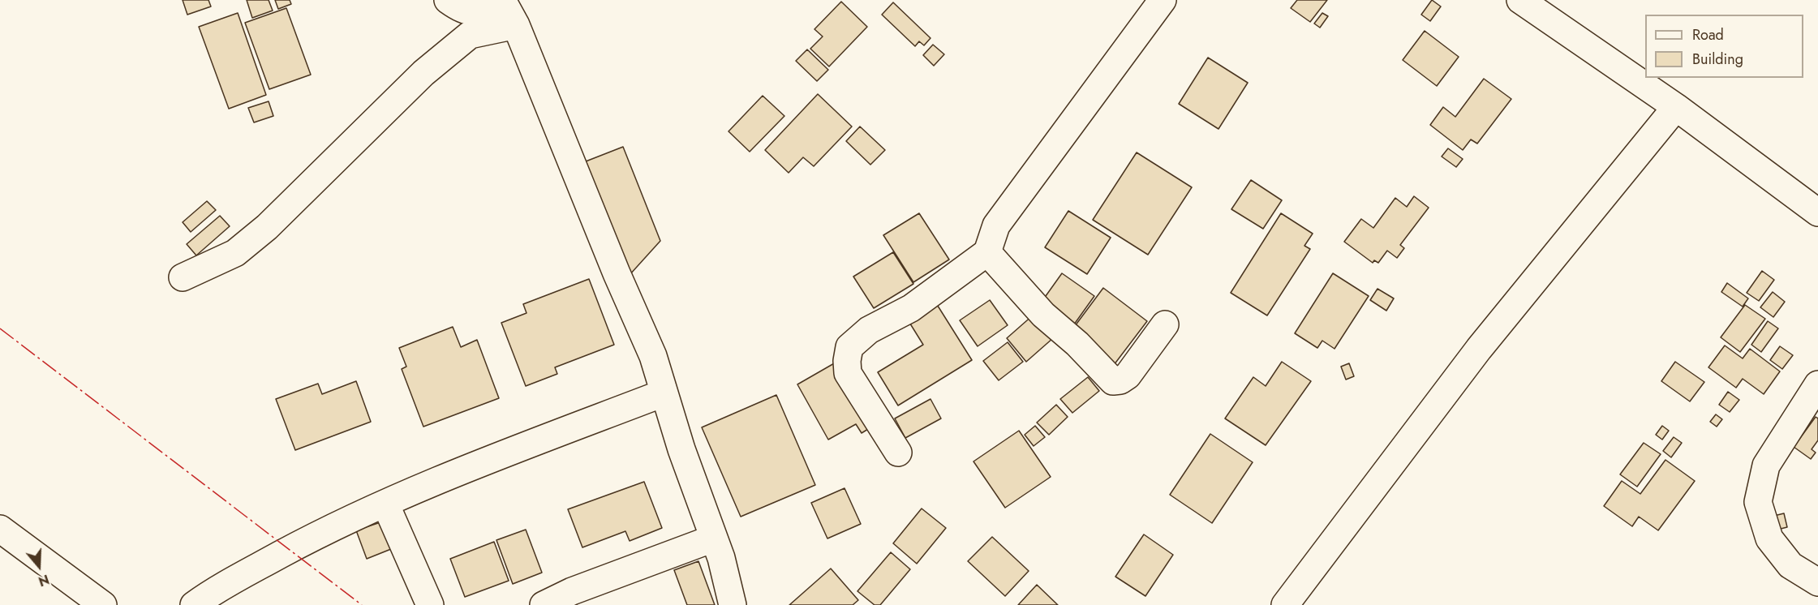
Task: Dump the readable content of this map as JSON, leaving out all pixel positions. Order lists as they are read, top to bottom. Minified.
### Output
{"legend":["Road","Building"],"north":"bottom"}
